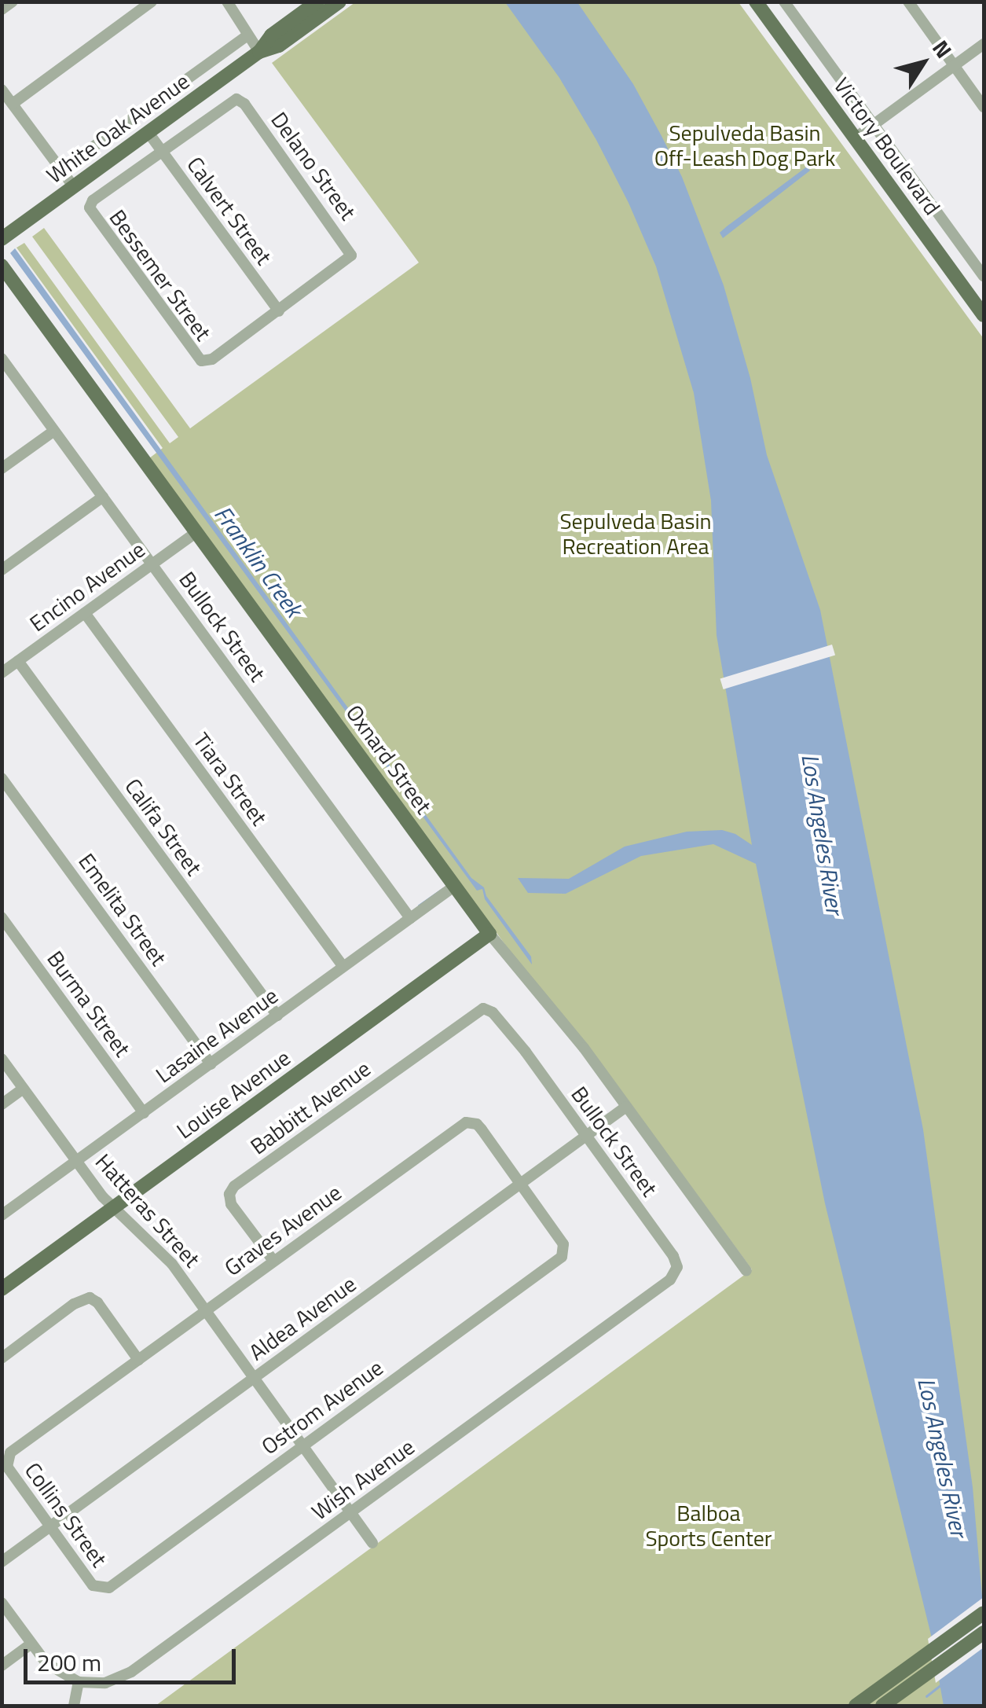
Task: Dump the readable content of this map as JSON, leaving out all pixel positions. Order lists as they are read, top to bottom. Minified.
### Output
{"streets":{"main road":["White Oak Avenue","Victory Boulevard","Oxnard Street","Louise Avenue"],"street":["Delano Street","Calvert Street","Bessemer Street","Encino Avenue","Bullock Street","Tiara Street","Califa Street","Emelita Street","Burma Street","Lasaine Avenue","Babbitt Avenue","Hatteras Street","Graves Avenue","Aldea Avenue","Ostrom Avenue","Wish Avenue","Collins Street"]},"crossings":[["White Oak Avenue","Delano Street"],["White Oak Avenue","Calvert Street"],["White Oak Avenue","Bessemer Street"],["Delano Street","Calvert Street"],["Delano Street","Bessemer Street"],["Calvert Street","Bessemer Street"],["Encino Avenue","Bullock Street"],["Encino Avenue","Oxnard Street"],["Encino Avenue","Tiara Street"],["Encino Avenue","Califa Street"],["Bullock Street","Lasaine Avenue"],["Bullock Street","Babbitt Avenue"],["Bullock Street","Aldea Avenue"],["Bullock Street","Wish Avenue"],["Oxnard Street","Lasaine Avenue"],["Oxnard Street","Louise Avenue"],["Oxnard Street","Aldea Avenue"],["Tiara Street","Lasaine Avenue"],["Califa Street","Lasaine Avenue"],["Emelita Street","Lasaine Avenue"],["Burma Street","Lasaine Avenue"],["Lasaine Avenue","Hatteras Street"],["Louise Avenue","Hatteras Street"],["Babbitt Avenue","Graves Avenue"],["Hatteras Street","Graves Avenue"],["Hatteras Street","Aldea Avenue"],["Hatteras Street","Ostrom Avenue"],["Hatteras Street","Wish Avenue"],["Graves Avenue","Aldea Avenue"],["Graves Avenue","Ostrom Avenue"],["Graves Avenue","Collins Street"],["Aldea Avenue","Ostrom Avenue"],["Aldea Avenue","Collins Street"],["Ostrom Avenue","Collins Street"]],"water":["Franklin Creek","Los Angeles River"],"parks":["Sepulveda Basin Off-Leash Dog Park","Sepulveda Basin Recreation Area","Balboa Sports Center"],"scale_bar":"200 m","north":"top right"}
